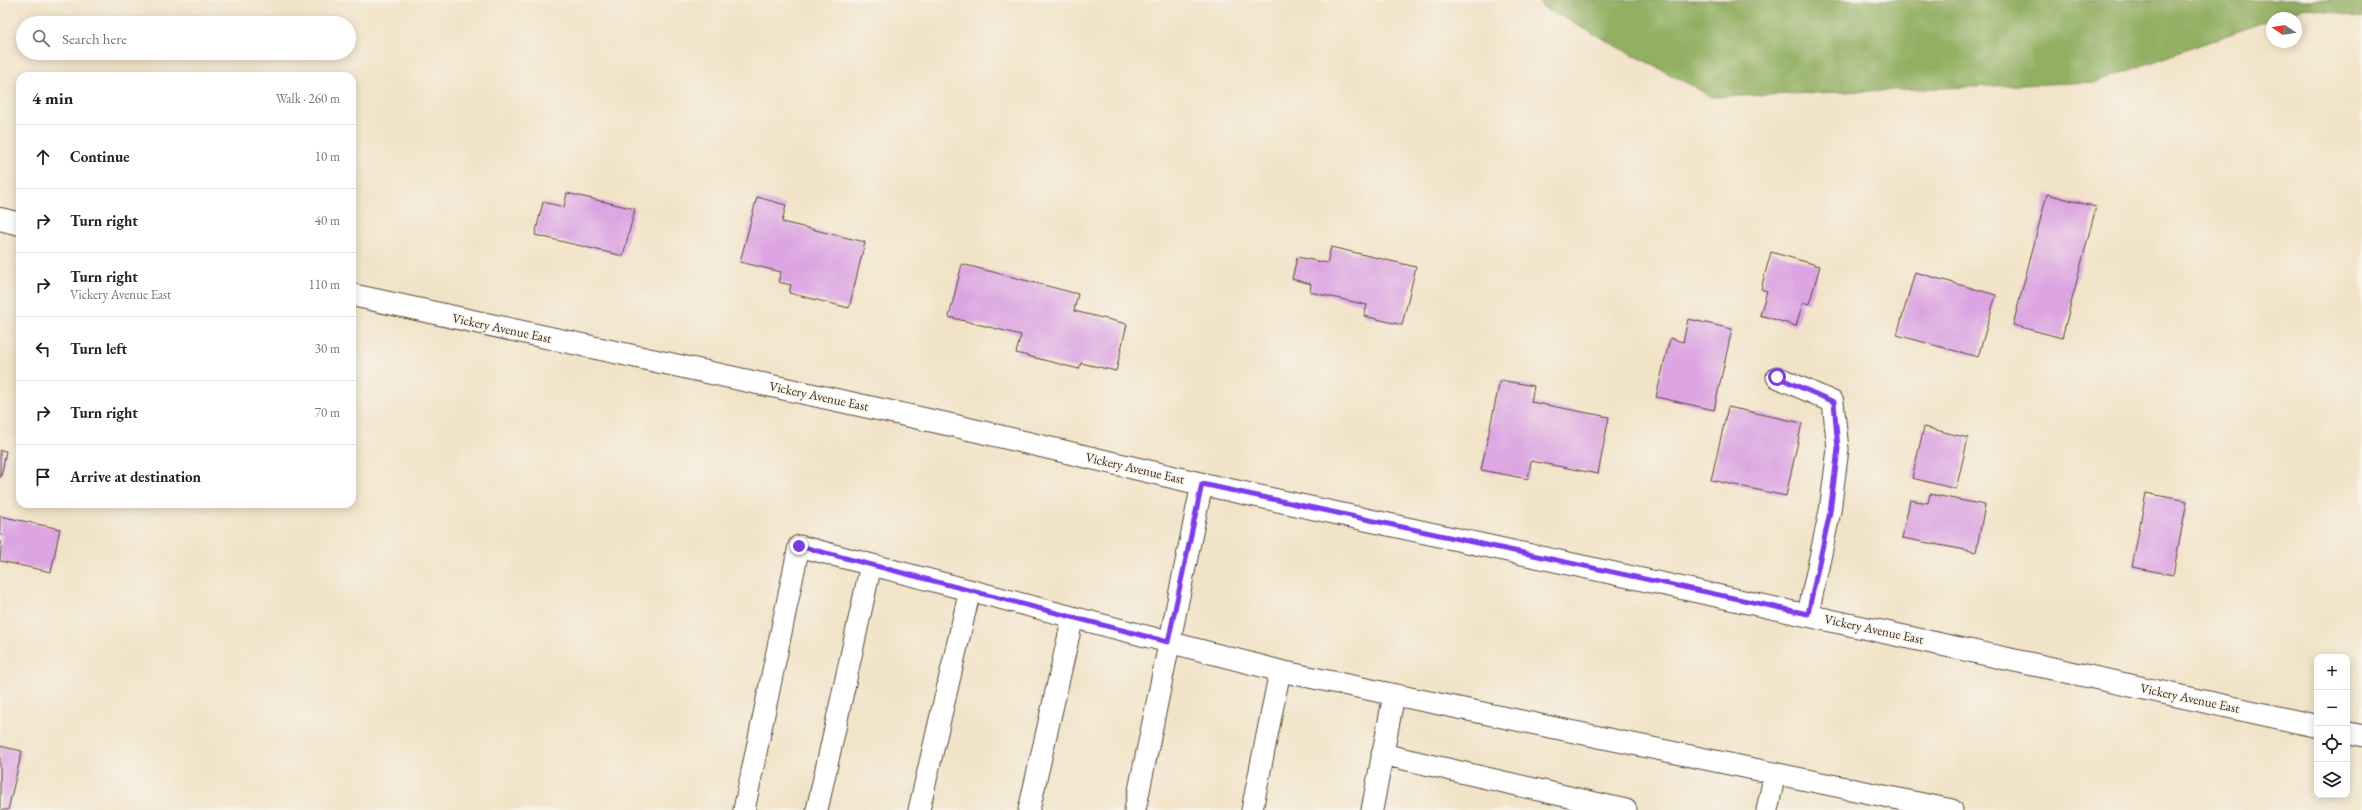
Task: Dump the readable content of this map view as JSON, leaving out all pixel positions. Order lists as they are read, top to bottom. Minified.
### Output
{"streets":{"street":["Vickery Avenue East"]},"north":"left","page":{"search":"Search here","heading":["4 min","Walk · 260 m"],"list":[["Continue","10 m"],["Turn right","40 m"],["Turn right","Vickery Avenue East","110 m"],["Turn left","30 m"],["Turn right","70 m"],"Arrive at destination"],"map_buttons":["+","−"]}}
